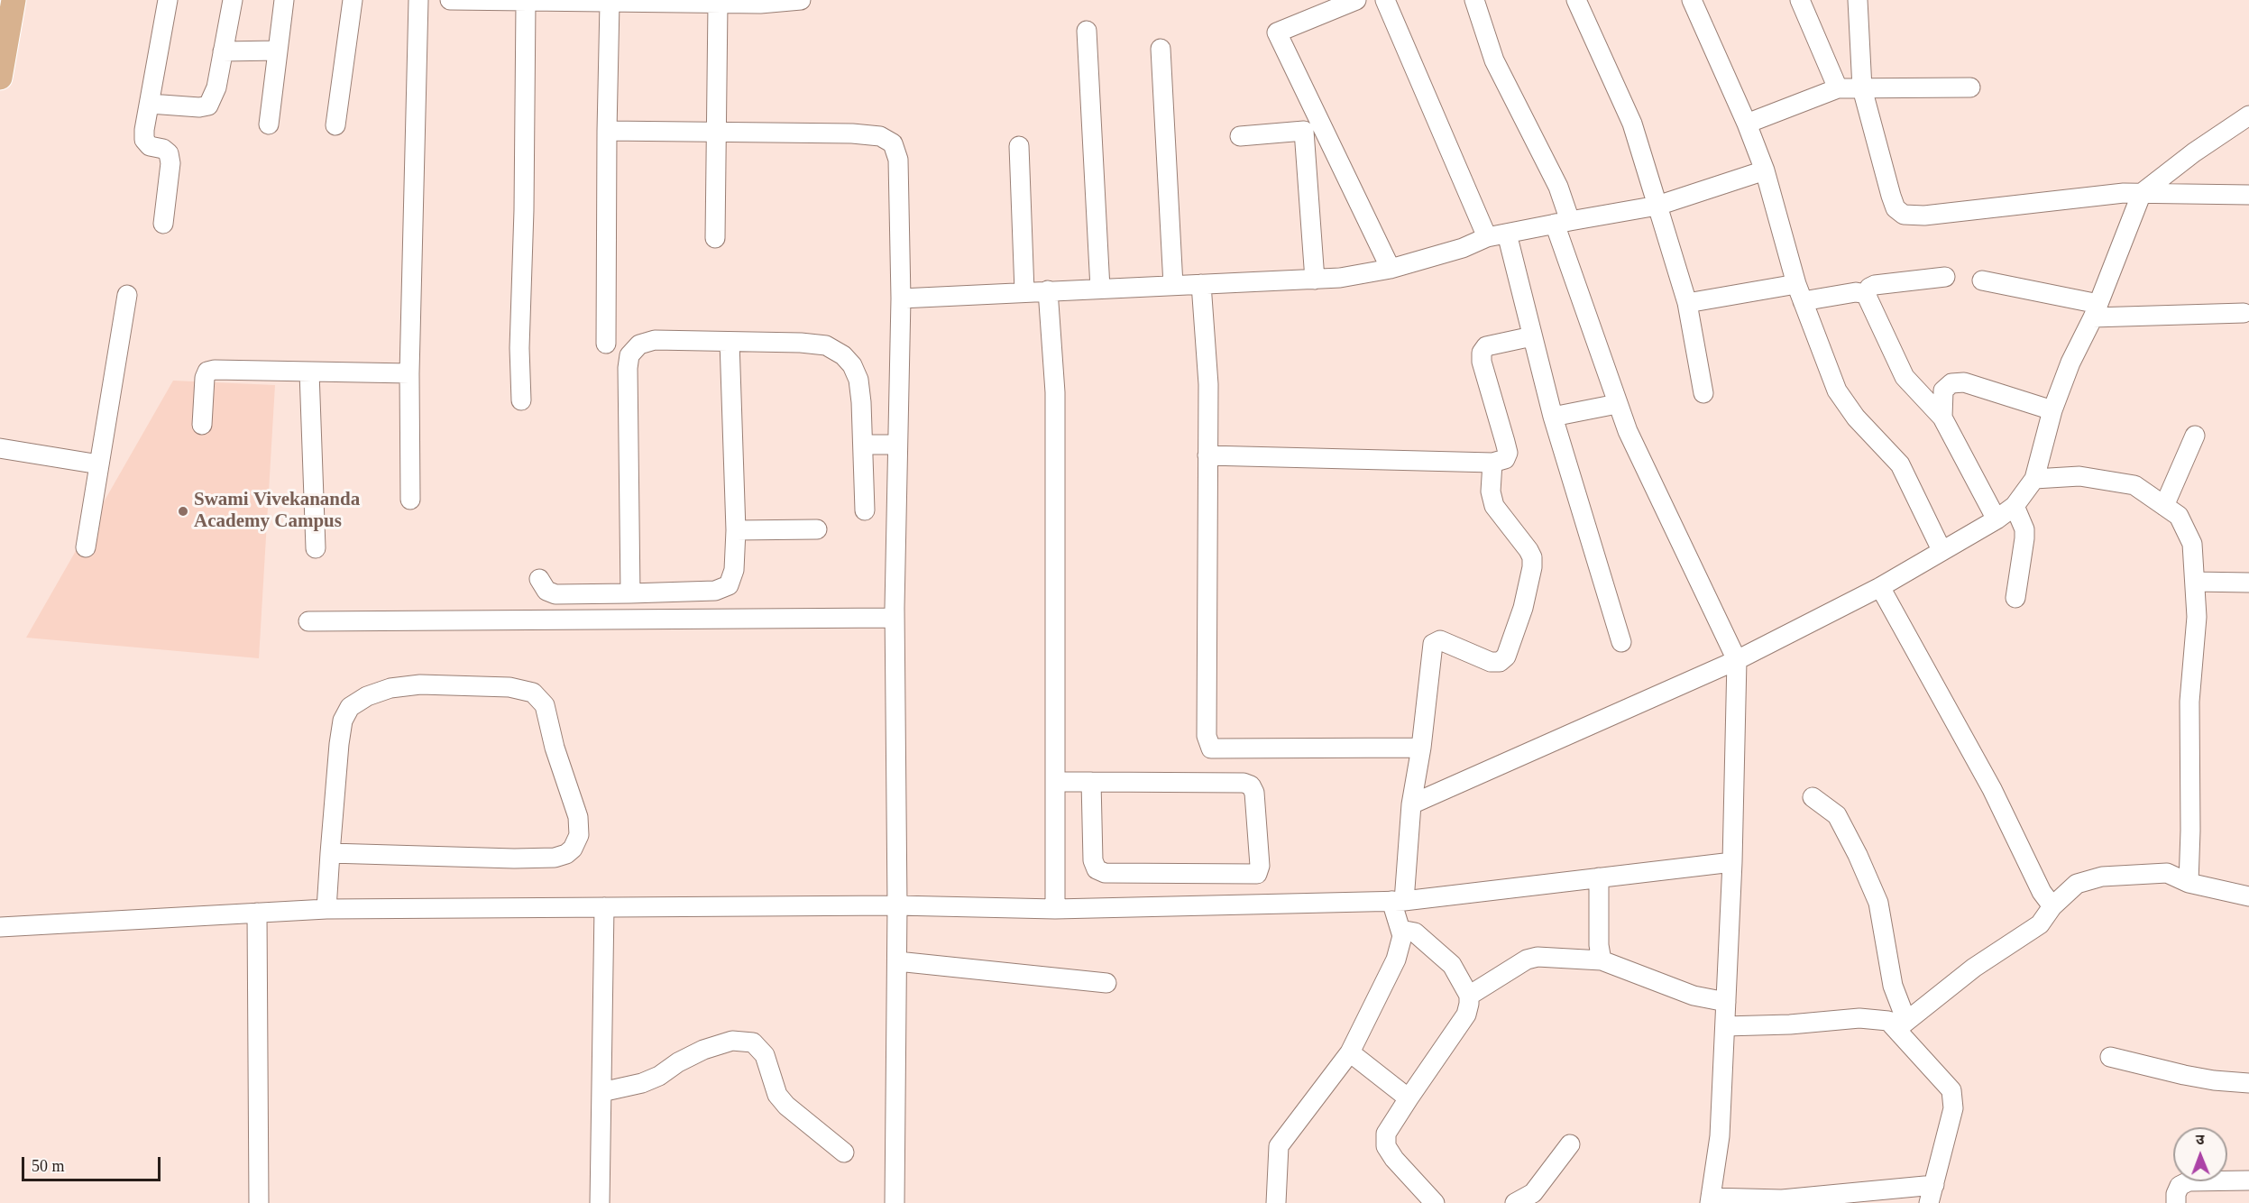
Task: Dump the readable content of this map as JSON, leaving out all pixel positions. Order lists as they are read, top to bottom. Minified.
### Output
{"places":["Swami Vivekananda Academy Campus"],"scale_bar":"50 m","north":"top"}
